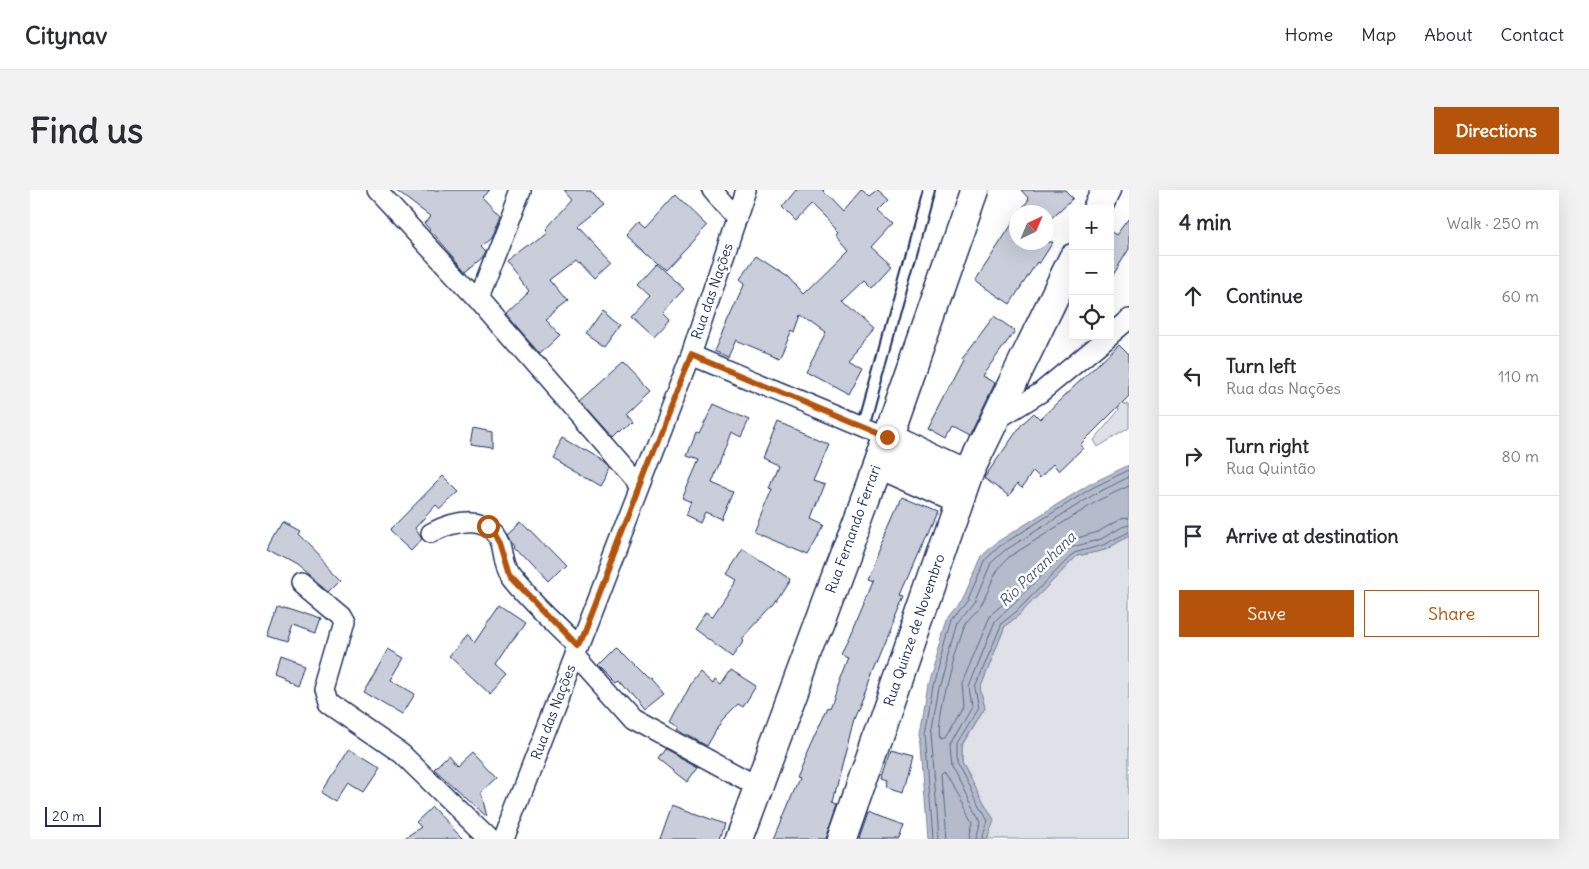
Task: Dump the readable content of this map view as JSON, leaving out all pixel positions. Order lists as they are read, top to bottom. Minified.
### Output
{"streets":{"main road":["Rua Fernando Ferrari","Rua Quinze de Novembro"],"street":["Rua das Nações"]},"water":["Rio Paranhana"],"scale_bar":"20 m","north":"top right","page":{"header":"Citynav","nav":["Home","Map","About","Contact"],"buttons":["Directions",["Save","Share"]],"title":"Find us","heading":["4 min","Walk · 250 m"],"map_buttons":["+","−"],"list":[["Continue","60 m"],["Turn left","Rua das Nações","110 m"],["Turn right","Rua Quintão","80 m"],"Arrive at destination"],"scale":"20 m"}}
